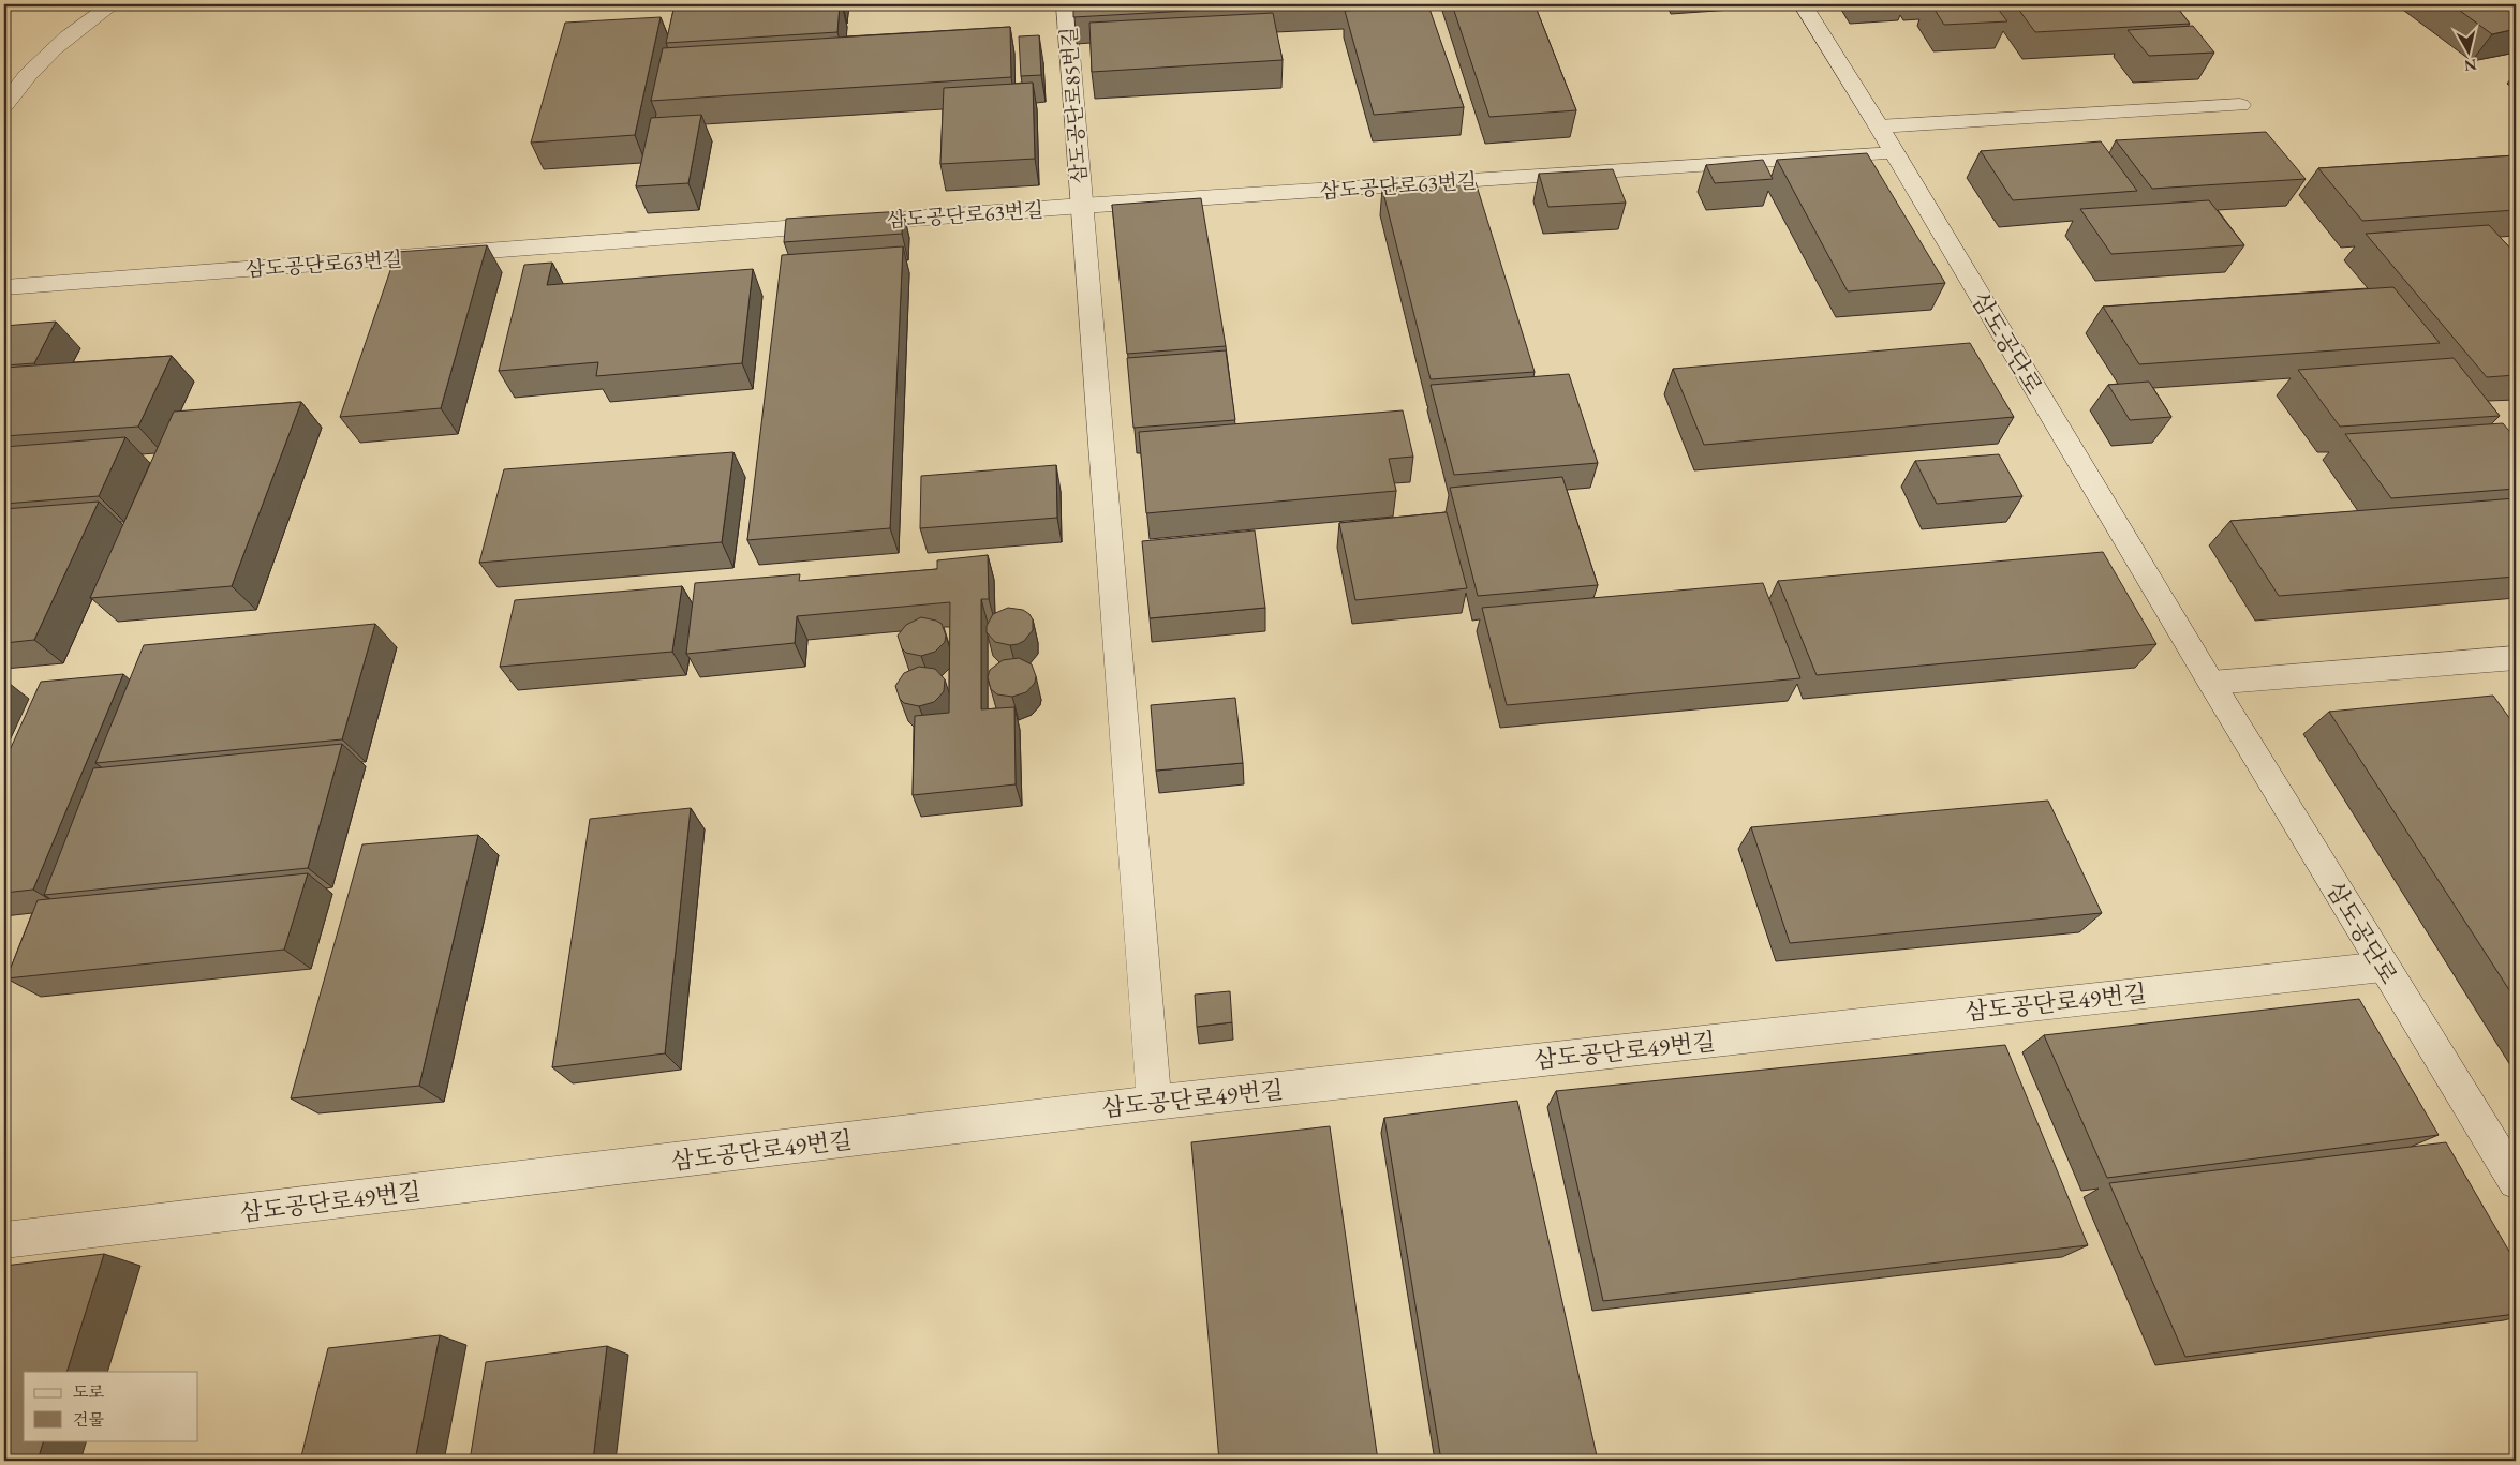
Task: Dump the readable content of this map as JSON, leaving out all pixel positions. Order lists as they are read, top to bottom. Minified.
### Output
{"streets":{"street":["삼도공단로85번길","삼도공단로63번길","삼도공단로","삼도공단로49번길"]},"crossings":[["삼도공단로85번길","삼도공단로63번길"],["삼도공단로85번길","삼도공단로49번길"],["삼도공단로63번길","삼도공단로"],["삼도공단로","삼도공단로49번길"]],"legend":["도로","건물"],"north":"bottom"}
